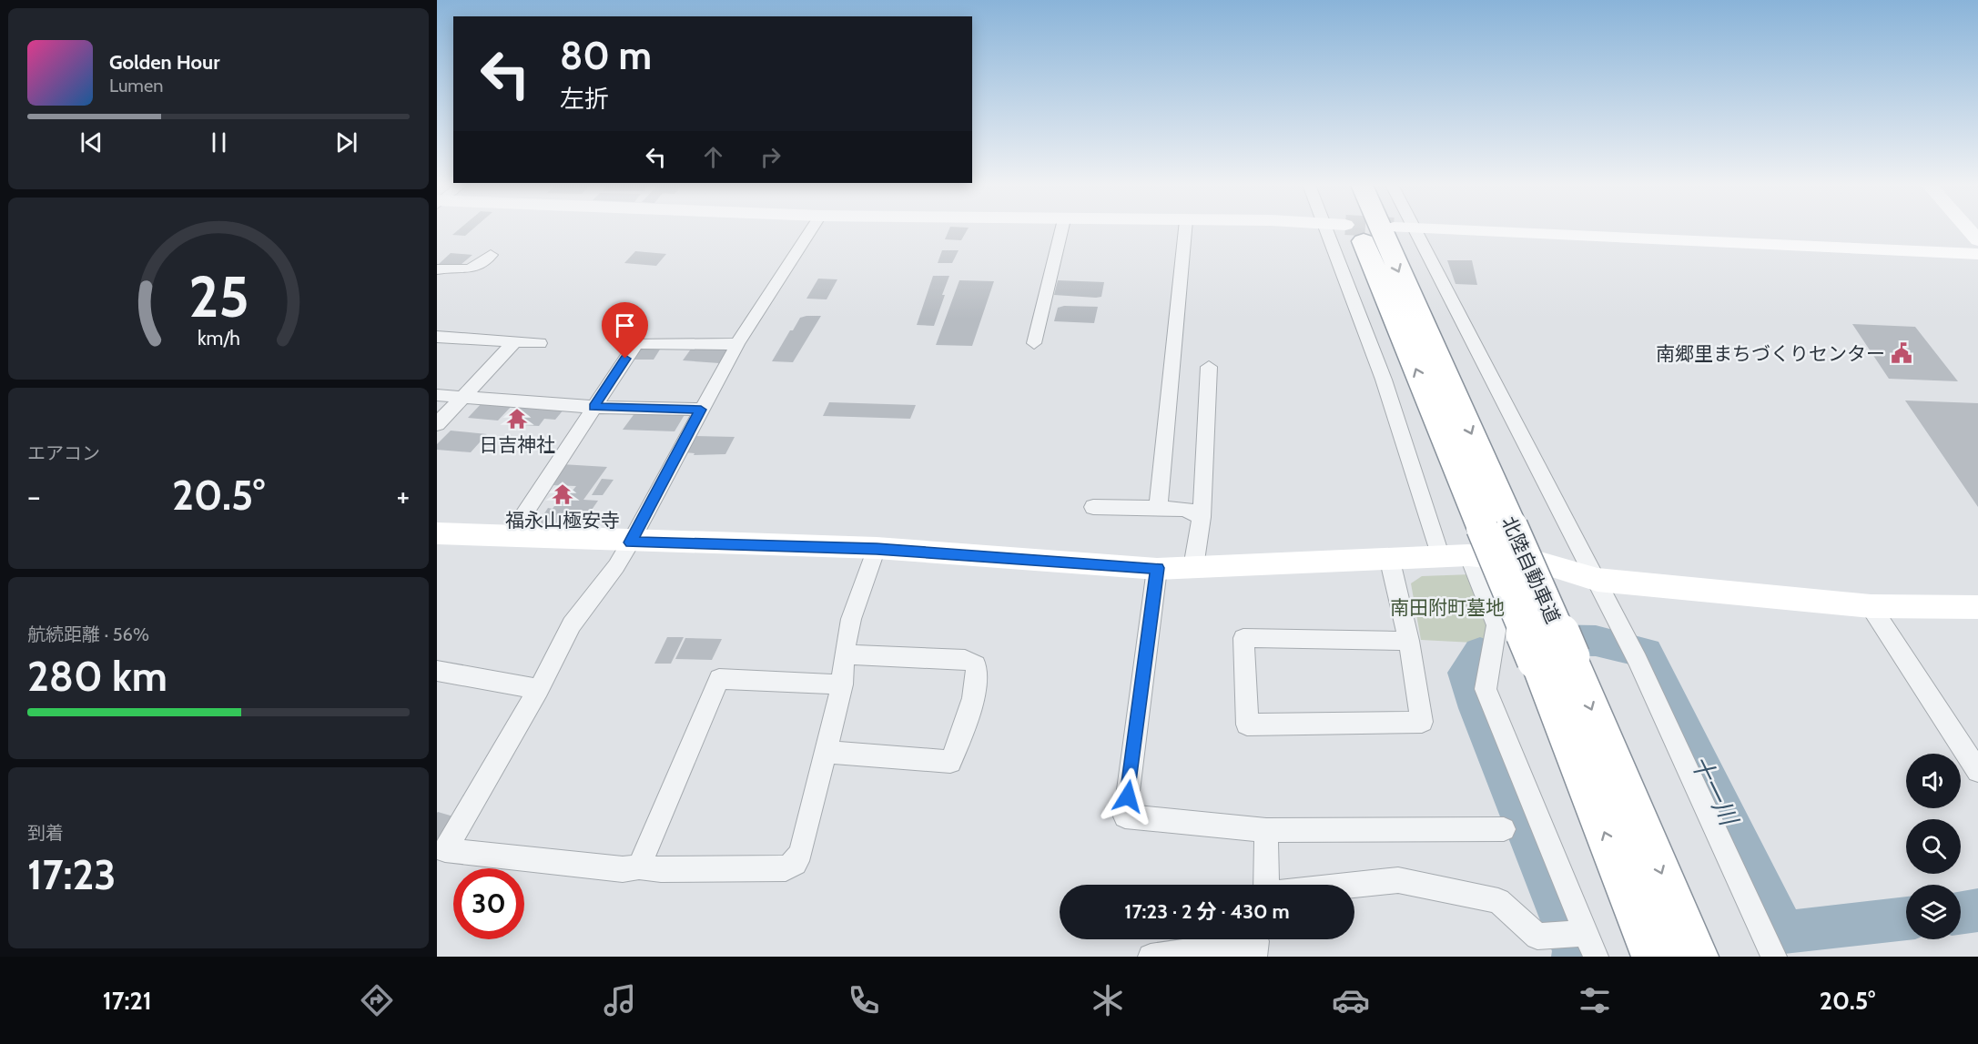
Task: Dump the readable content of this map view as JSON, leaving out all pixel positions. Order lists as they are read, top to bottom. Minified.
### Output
{"streets":{"highway":["北陸自動車道"]},"water":["十一川"],"parks":["南田附町墓地"],"places":{"public building":["南郷里まちづくりセンター"],"temple":["日吉神社","福永山極安寺"]},"page":{"turn":["80 m","左折"],"song":["Golden Hour","Lumen"],"tile":["エアコン",["航続距離 · 56%","280 km"],["到着","17:23"]],"heat":["−","20.5°","+"],"limit":"30","trip":"17:23 · 2 分 · 430 m","tabs":["17:21","20.5°"],"gauge":["25","km/h"]}}
